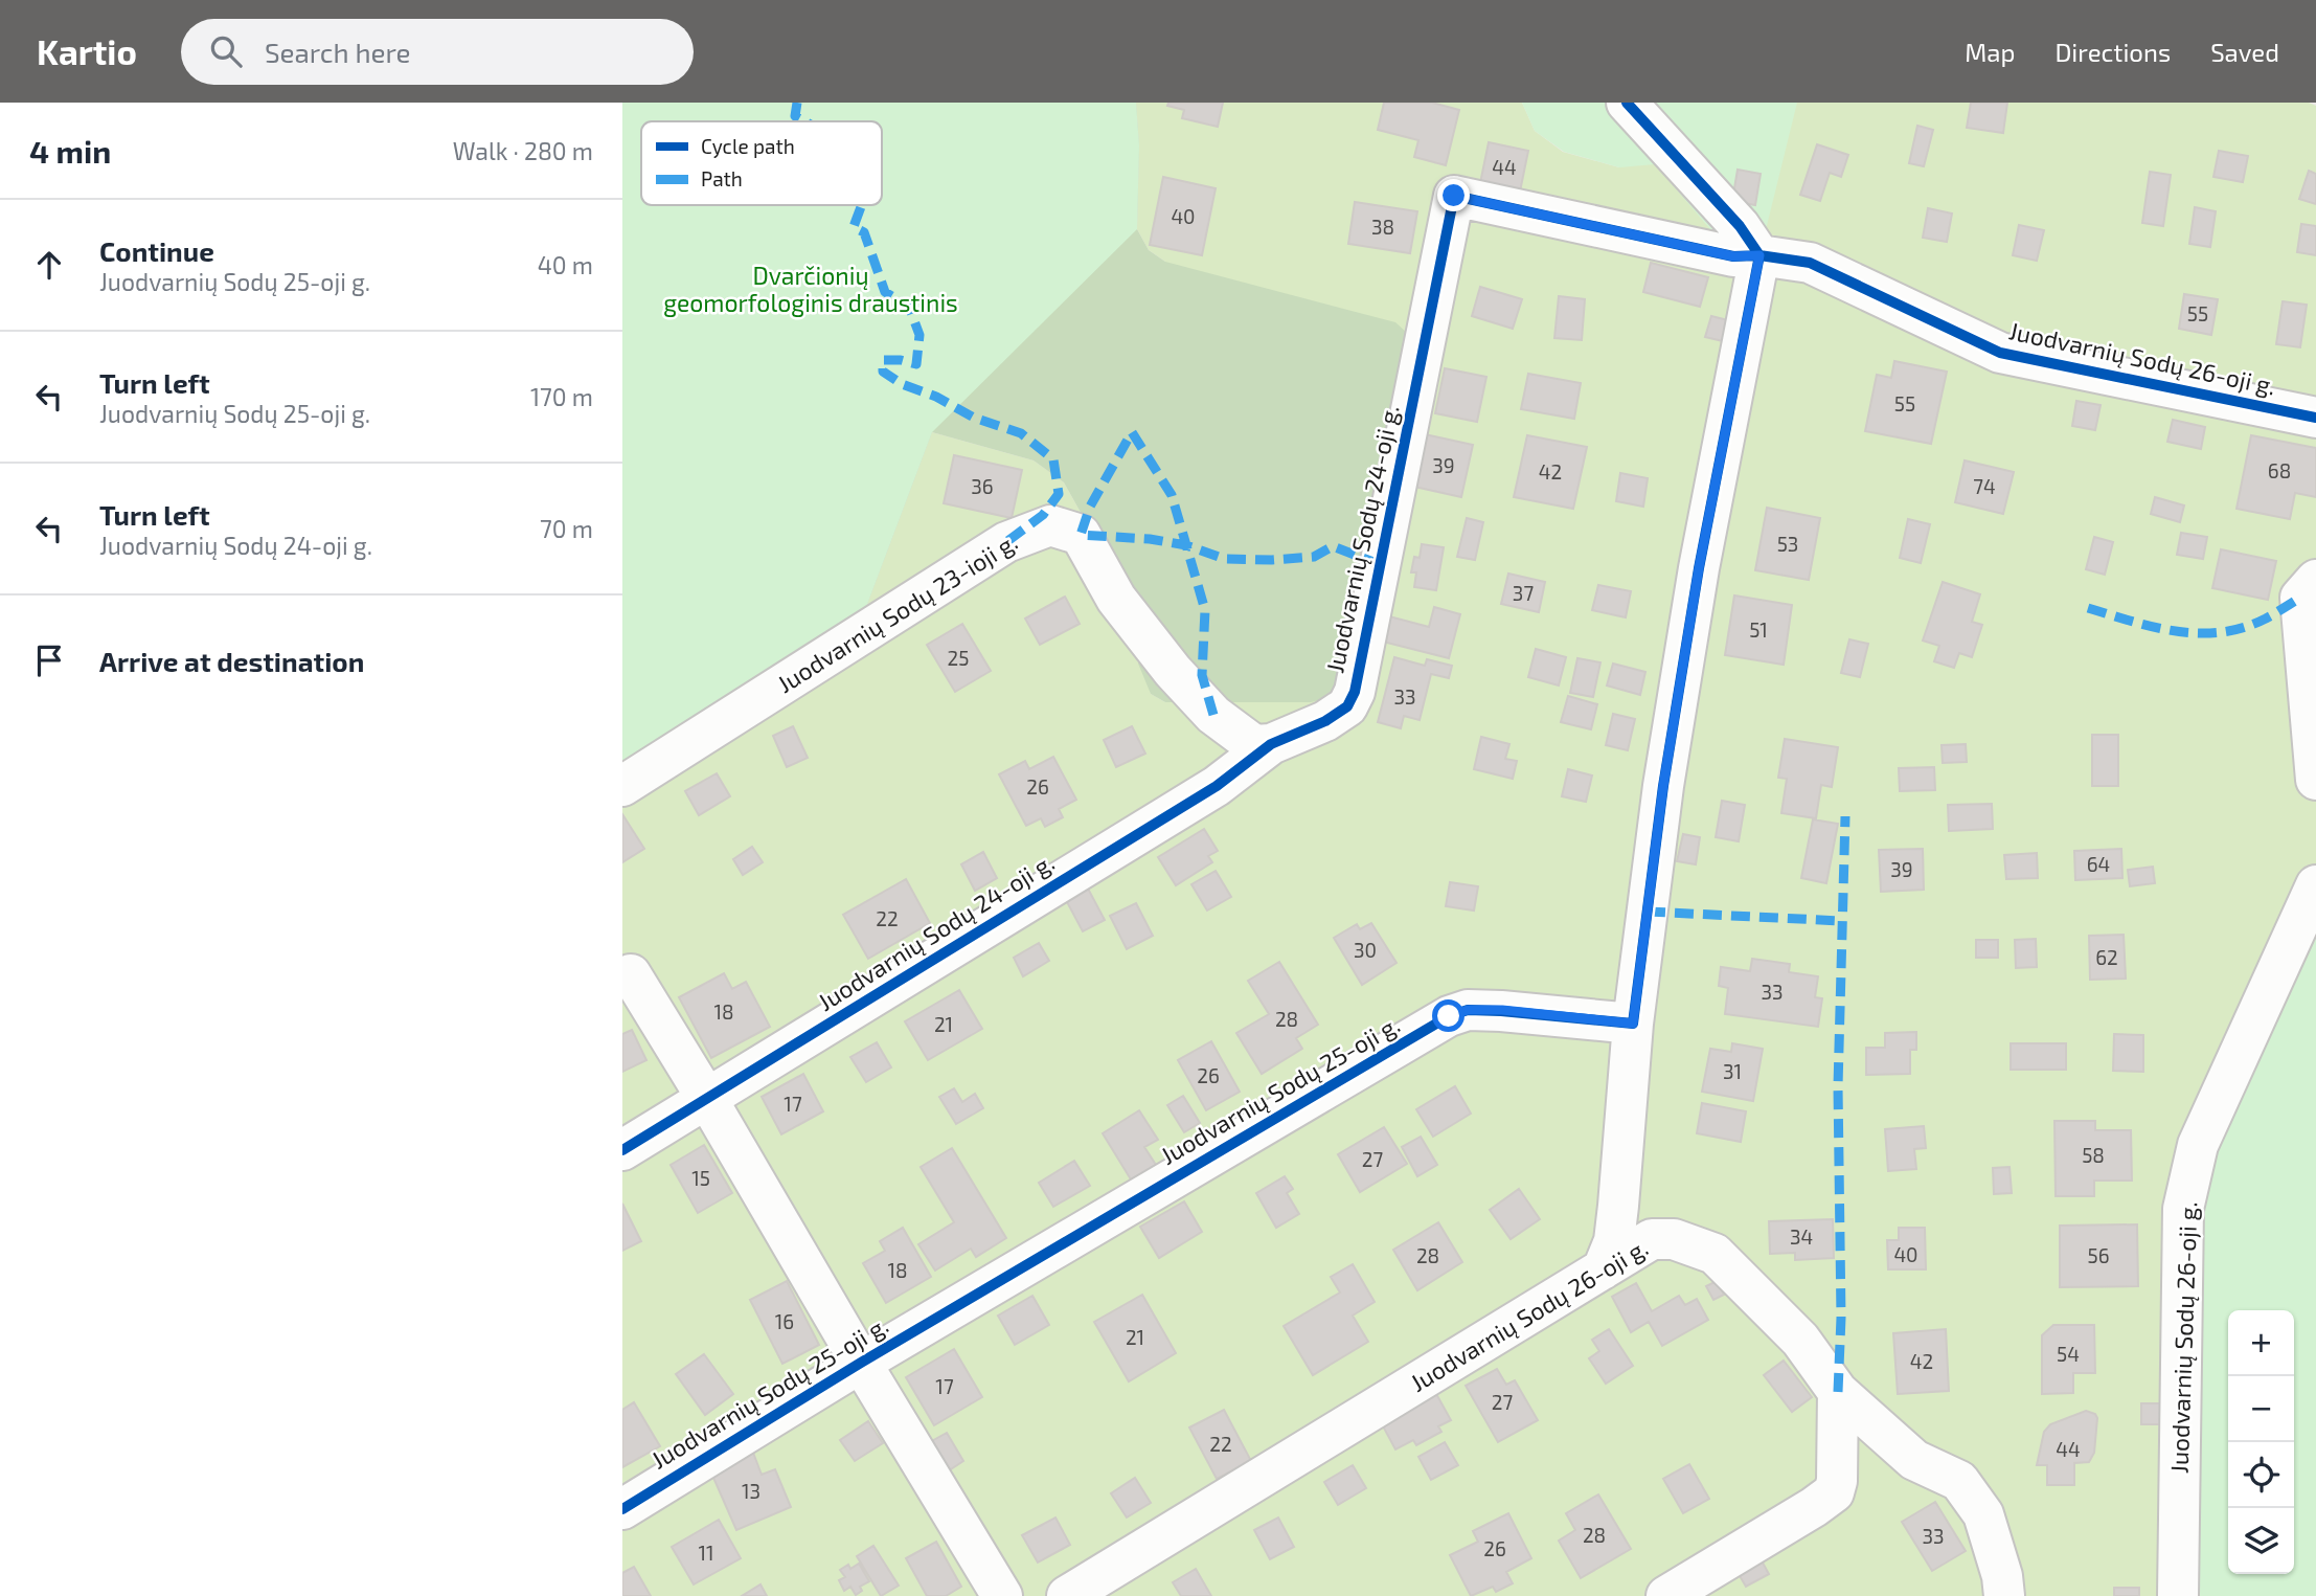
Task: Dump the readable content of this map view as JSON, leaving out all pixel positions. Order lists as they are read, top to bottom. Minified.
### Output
{"streets":{"street":["Juodvarnių Sodų 26-oji g.","Juodvarnių Sodų 24-oji g.","Juodvarnių Sodų 23-ioji g.","Juodvarnių Sodų 25-oji g."]},"crossings":[["Juodvarnių Sodų 26-oji g.","Juodvarnių Sodų 24-oji g."],["Juodvarnių Sodų 24-oji g.","Juodvarnių Sodų 23-ioji g."]],"parks":["Dvarčionių geomorfologinis draustinis"],"house_numbers":["44","40","38","55","55","39","68","42","36","74","53","37","51","25","33","26","64","39","22","30","62","33","18","28","21","31","26","17","58","27","15","34","40","28","56","18","16","21","54","42","17","27","22","44","13","28","33","26","11"],"legend":["Cycle path","Path"],"page":{"header":"Kartio","search":"Search here","nav":["Map","Directions","Saved"],"heading":["4 min","Walk · 280 m"],"list":[["Continue","Juodvarnių Sodų 25-oji g.","40 m"],["Turn left","Juodvarnių Sodų 25-oji g.","170 m"],["Turn left","Juodvarnių Sodų 24-oji g.","70 m"],"Arrive at destination"],"map_buttons":["+","−"]}}
